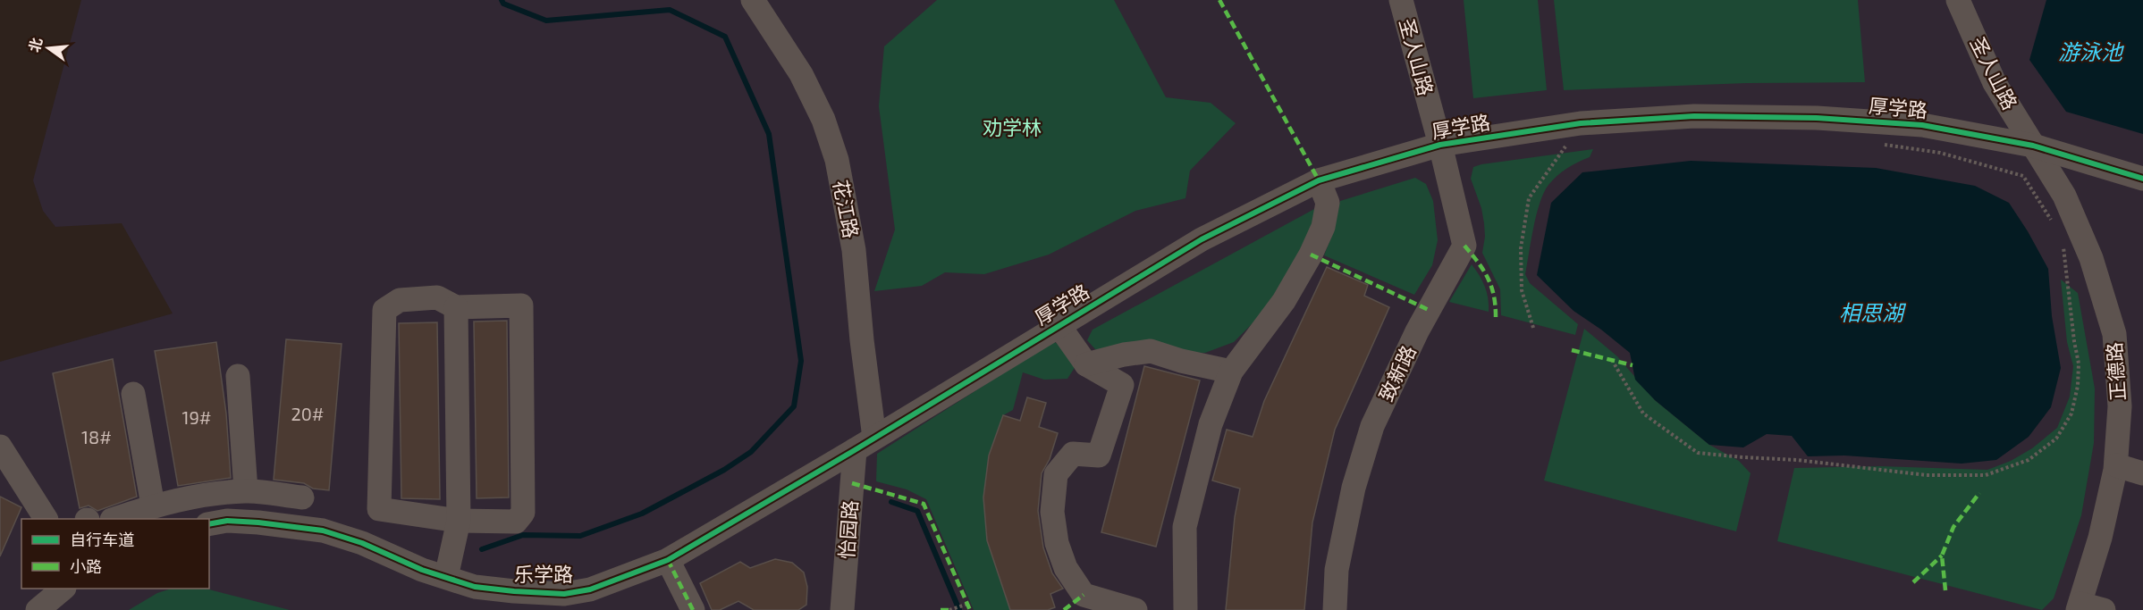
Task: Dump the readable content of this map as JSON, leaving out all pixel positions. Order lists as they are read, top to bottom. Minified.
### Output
{"streets":{"street":["圣人山路","厚学路","花江路","正德路","致新路","怡园路","乐学路"]},"crossings":[["圣人山路","厚学路"],["圣人山路","正德路"],["圣人山路","致新路"],["厚学路","花江路"],["厚学路","正德路"],["厚学路","致新路"],["厚学路","怡园路"],["厚学路","乐学路"],["花江路","怡园路"],["花江路","乐学路"],["怡园路","乐学路"]],"water":["游泳池","相思湖"],"parks":["劝学林"],"house_numbers":["20#","19#","18#"],"legend":["自行车道","小路"],"north":"left"}
